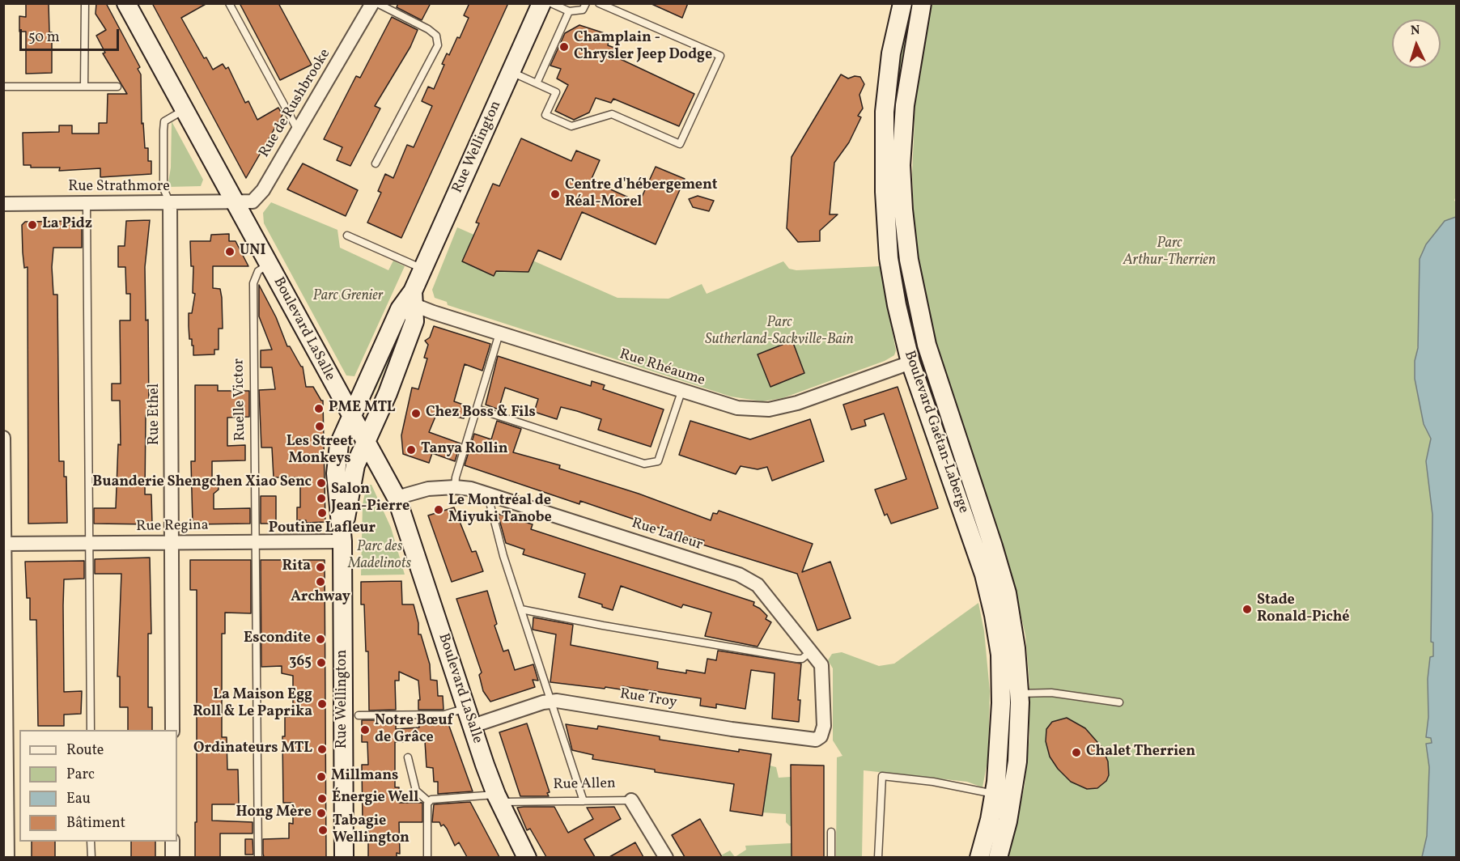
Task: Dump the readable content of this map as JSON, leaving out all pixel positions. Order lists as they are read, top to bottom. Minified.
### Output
{"streets":{"main road":["Rue Wellington","Boulevard LaSalle","Boulevard Gaétan-Laberge"],"street":["Rue de Rushbrooke","Rue Strathmore","Rue Rhéaume","Rue Ethel","Rue Regina","Rue Lafleur","Rue Troy","Rue Allen"],"lane":["Ruelle Victor"]},"crossings":[["Rue de Rushbrooke","Rue Strathmore"],["Rue de Rushbrooke","Boulevard LaSalle"],["Rue Wellington","Boulevard LaSalle"],["Rue Wellington","Rue Rhéaume"],["Rue Wellington","Rue Regina"],["Rue Strathmore","Boulevard LaSalle"],["Rue Strathmore","Rue Ethel"],["Boulevard LaSalle","Ruelle Victor"],["Boulevard LaSalle","Rue Ethel"],["Boulevard LaSalle","Rue Lafleur"],["Boulevard LaSalle","Rue Troy"],["Boulevard LaSalle","Rue Allen"],["Rue Rhéaume","Boulevard Gaétan-Laberge"],["Ruelle Victor","Rue Regina"],["Rue Ethel","Rue Regina"],["Rue Lafleur","Rue Troy"]],"parks":["Parc Arthur-Therrien","Parc Grenier","Parc Sutherland-Sackville-Bain","Parc des Madelinots"],"places":["Champlain - Chrysler Jeep Dodge","Centre d'hébergement Réal-Morel","La Pidz","UNI","PME MTL","Chez Boss & Fils","Les Street Monkeys","Tanya Rollin","Buanderie Shengchen Xiao Senc","Salon Jean-Pierre","Le Montréal de Miyuki Tanobe","Poutine Lafleur","Rita","Archway","Stade Ronald-Piché","Escondite","365","La Maison Egg Roll & Le Paprika","Notre Bœuf de Grâce","Ordinateurs MTL","Chalet Therrien","Millmans","Énergie Well","Hong Mère","Tabagie Wellington"],"legend":["Route","Parc","Eau","Bâtiment"],"scale_bar":"50 m","north":"top"}
